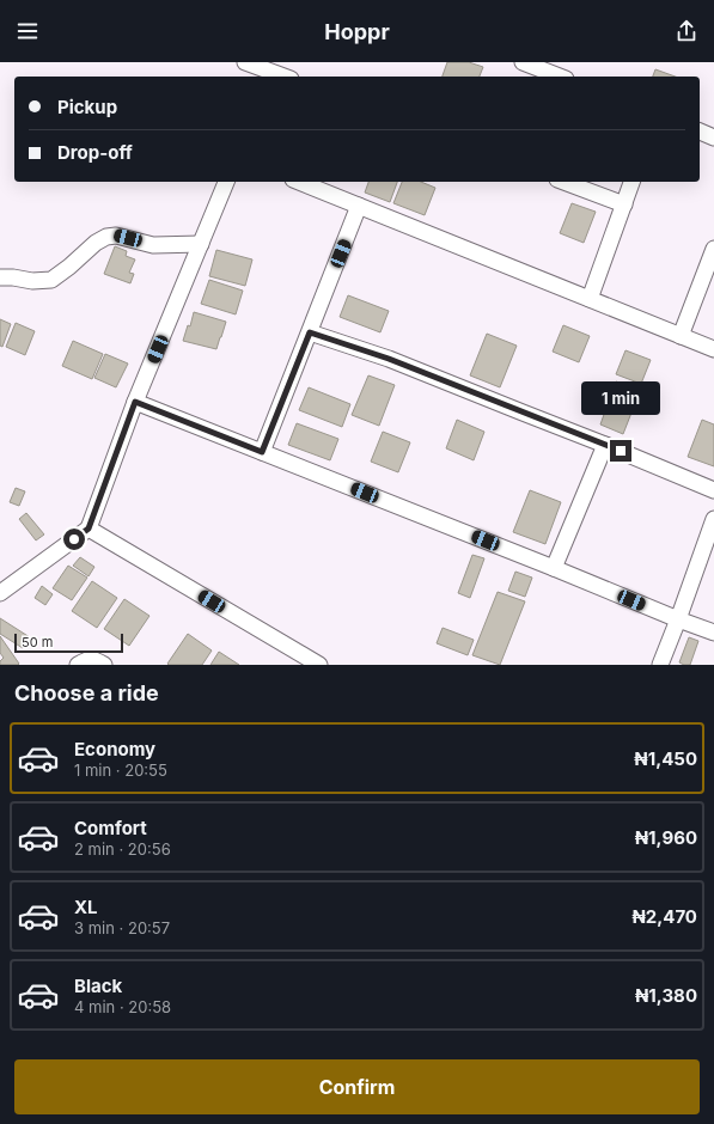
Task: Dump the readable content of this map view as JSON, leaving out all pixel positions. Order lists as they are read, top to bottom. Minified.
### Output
{"scale_bar":"50 m","page":{"header":"Hoppr","banner":["Pickup","Drop-off"],"bubble":"1 min","scale":"50 m","heading":"Choose a ride","list":[{"name":"Economy","note":"1 min · 20:55","value":"₦1,450"},{"name":"Comfort","note":"2 min · 20:56","value":"₦1,960"},{"name":"XL","note":"3 min · 20:57","value":"₦2,470"},{"name":"Black","note":"4 min · 20:58","value":"₦1,380"}],"buttons":"Confirm"}}
